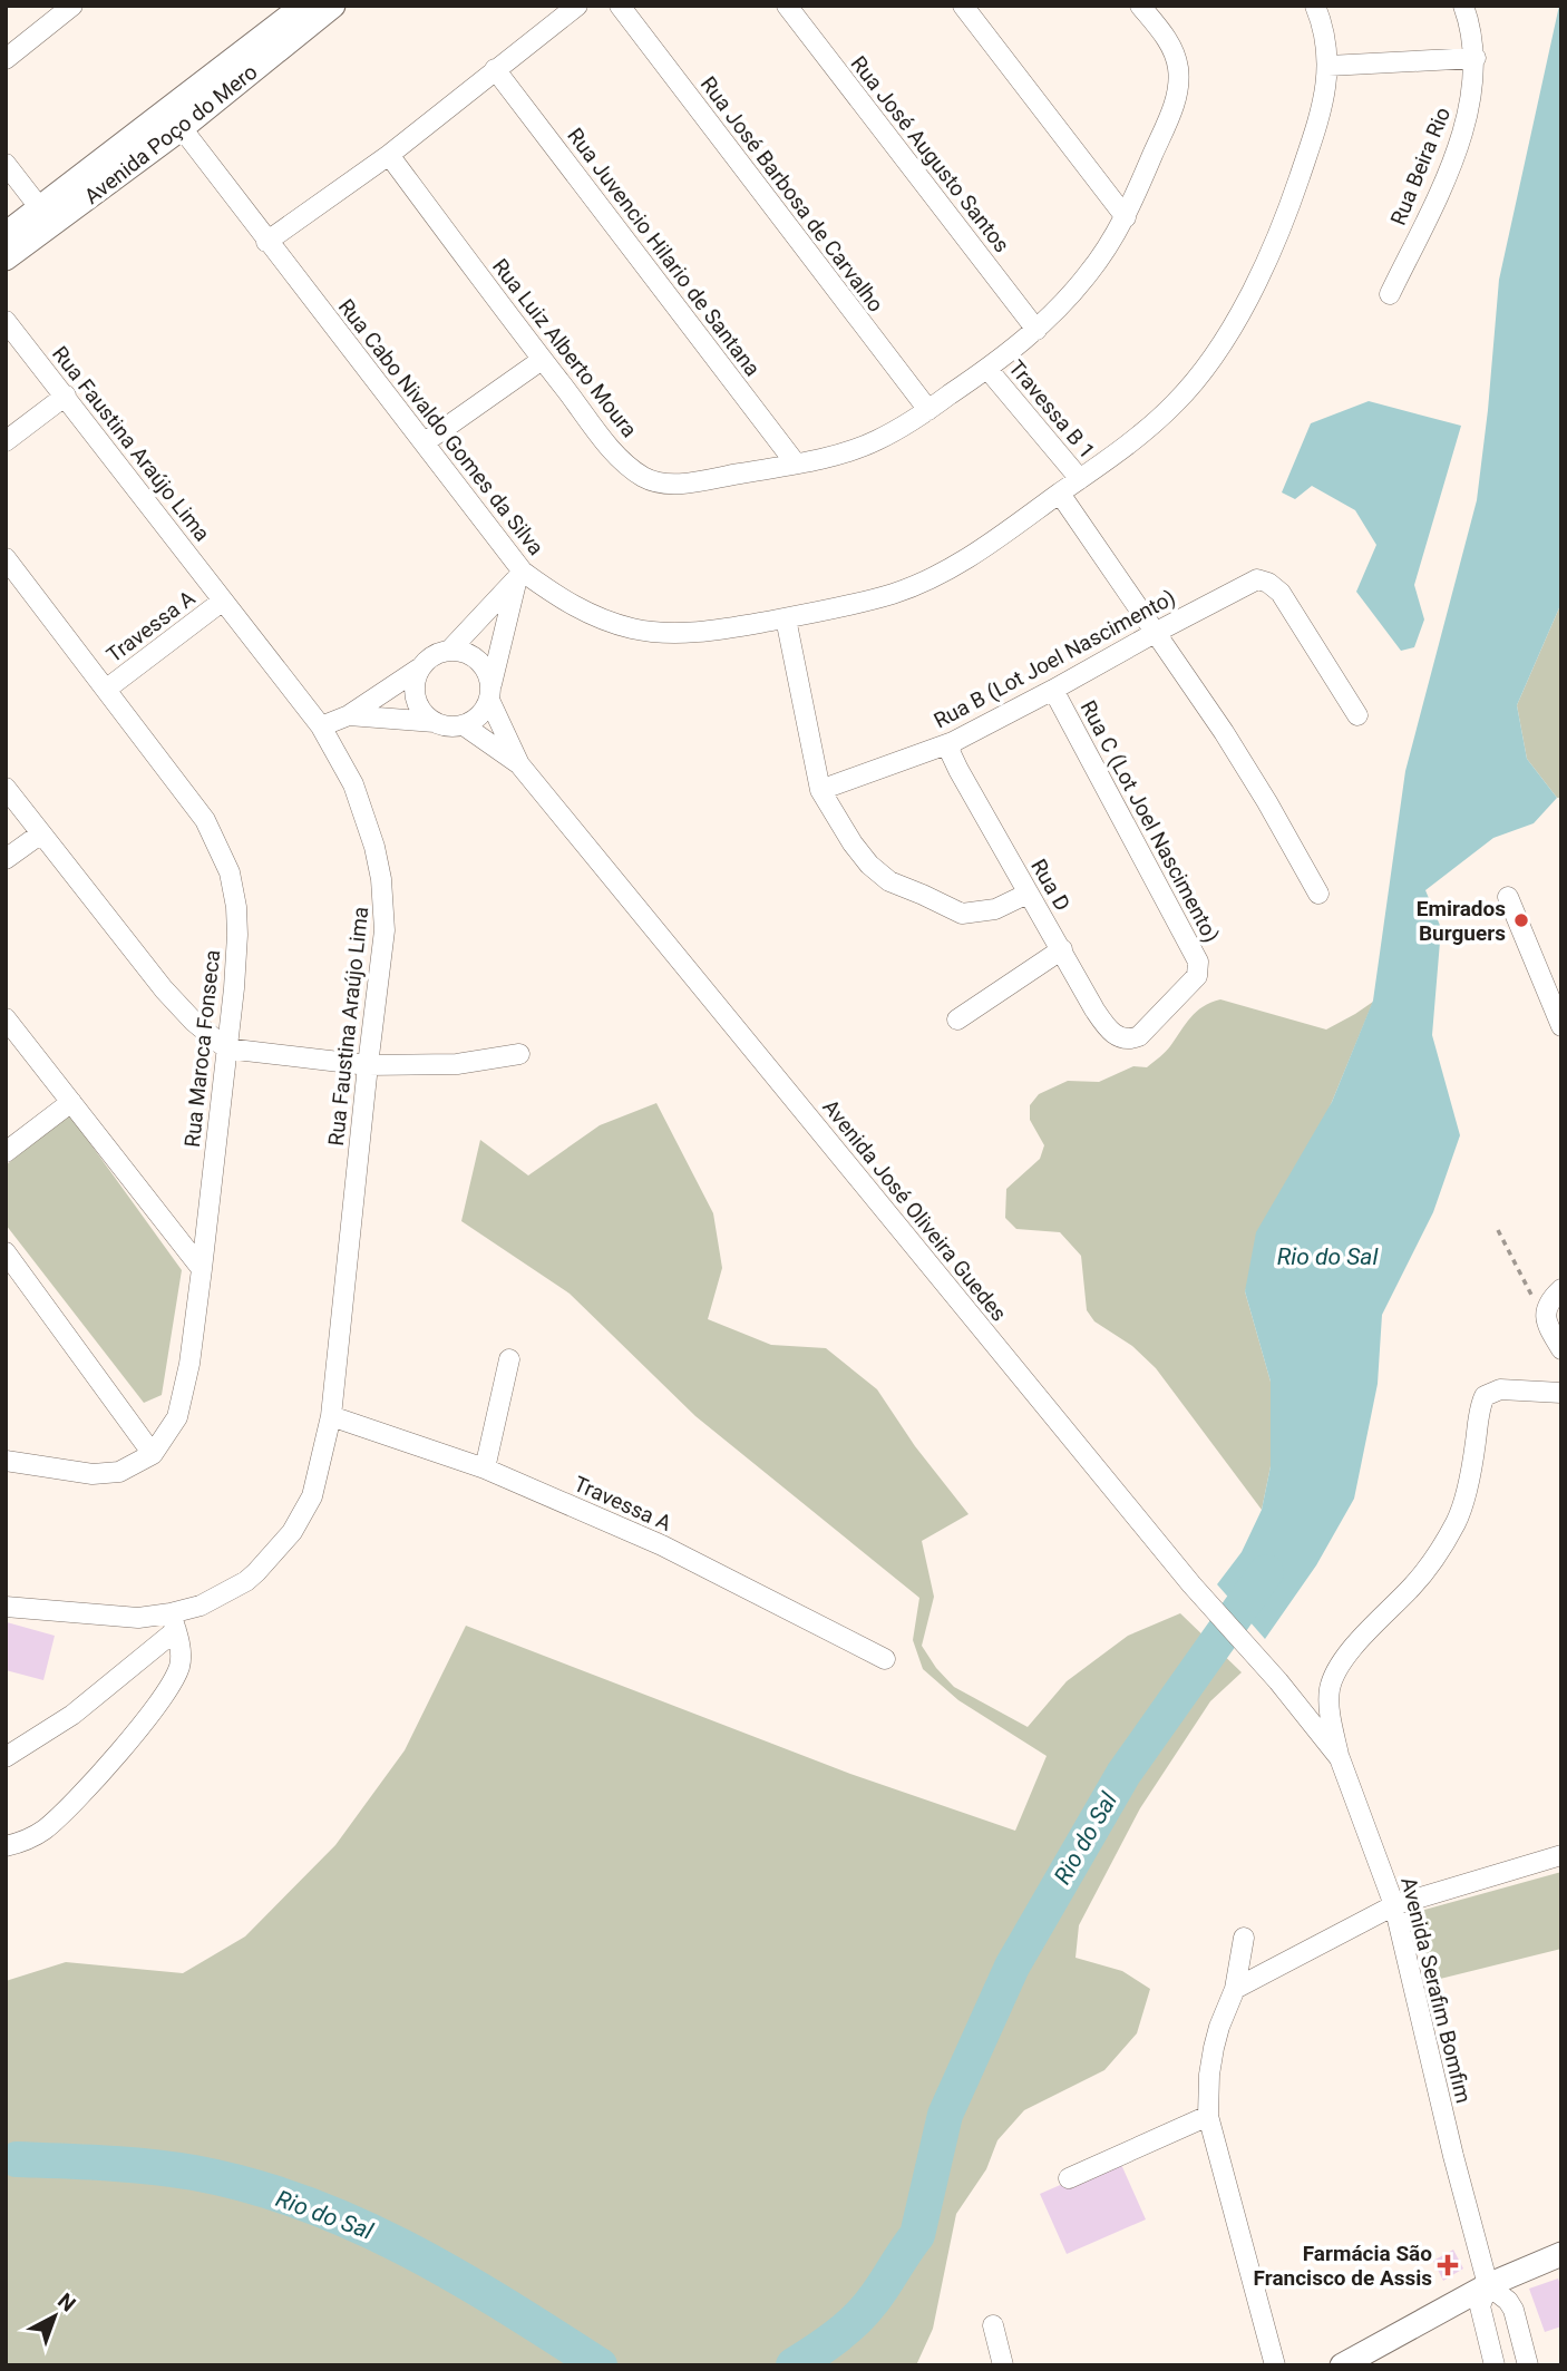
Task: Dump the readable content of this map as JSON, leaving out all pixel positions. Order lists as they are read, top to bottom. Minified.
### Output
{"streets":{"main road":["Avenida Poço do Mero"],"street":["Rua José Augusto Santos","Rua Beira Rio","Rua José Barbosa de Carvalho","Rua Juvencio Hilario de Santana","Rua Luiz Alberto Moura","Travessa B 1","Rua Cabo Nivaldo Gomes da Silva","Rua Faustina Araújo Lima","Travessa A","Rua B (Lot Joel Nascimento)","Rua C (Lot Joel Nascimento)","Rua D","Rua Maroca Fonseca","Avenida José Oliveira Guedes","Avenida Serafim Bomfim"]},"crossings":[["Avenida Poço do Mero","Rua Cabo Nivaldo Gomes da Silva"],["Rua José Augusto Santos","Rua Luiz Alberto Moura"],["Rua José Barbosa de Carvalho","Rua Luiz Alberto Moura"],["Rua Juvencio Hilario de Santana","Rua Luiz Alberto Moura"],["Rua Luiz Alberto Moura","Travessa B 1"],["Travessa B 1","Rua Cabo Nivaldo Gomes da Silva"],["Rua Faustina Araújo Lima","Travessa A"],["Travessa A","Rua Maroca Fonseca"],["Rua B (Lot Joel Nascimento)","Rua C (Lot Joel Nascimento)"],["Rua B (Lot Joel Nascimento)","Rua D"],["Rua C (Lot Joel Nascimento)","Rua D"],["Avenida José Oliveira Guedes","Avenida Serafim Bomfim"]],"water":["Rio do Sal"],"places":{"other":["Emirados Burguers"],"health":["Farmácia São Francisco de Assis"]},"north":"top right"}
